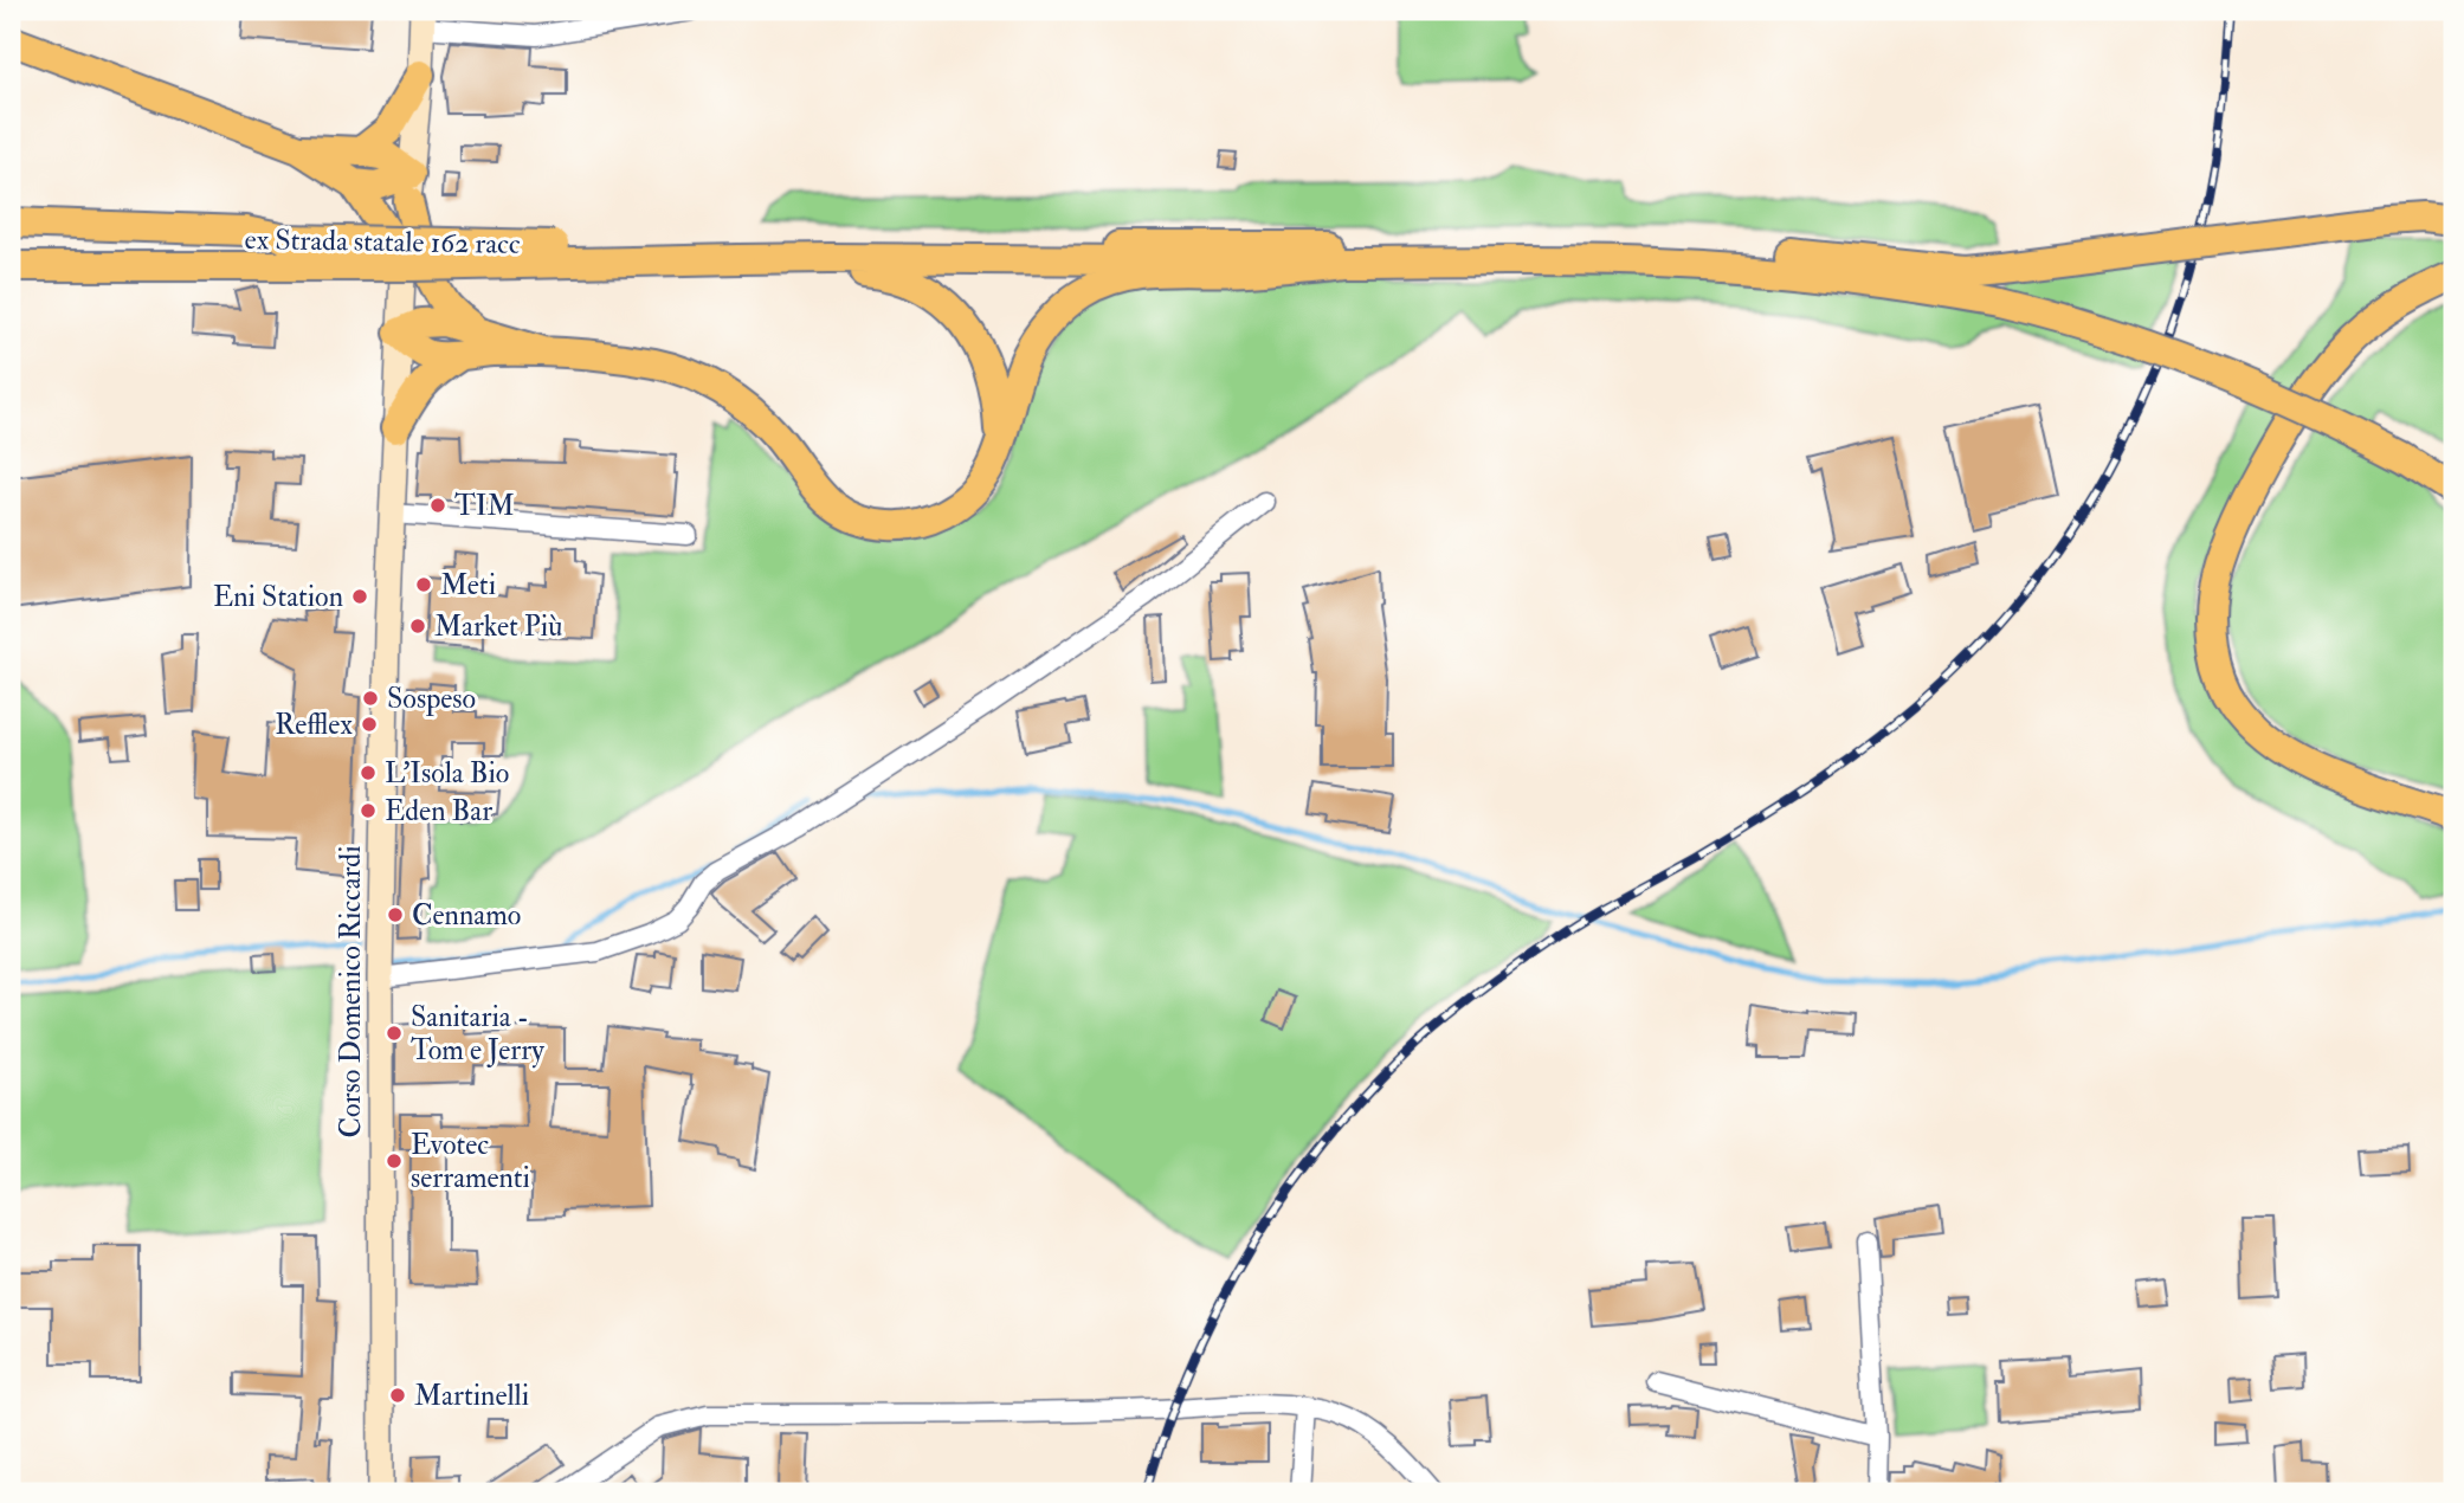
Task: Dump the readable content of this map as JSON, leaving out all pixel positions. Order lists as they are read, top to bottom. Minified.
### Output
{"streets":{"highway":["ex Strada statale 162 racc"],"main road":["Corso Domenico Riccardi"]},"places":["TIM","Meti","Eni Station","Market Più","Sospeso","Refflex","L'Isola Bio","Eden Bar","Cennamo","Sanitaria - Tom e Jerry","Evotec serramenti","Martinelli"]}
